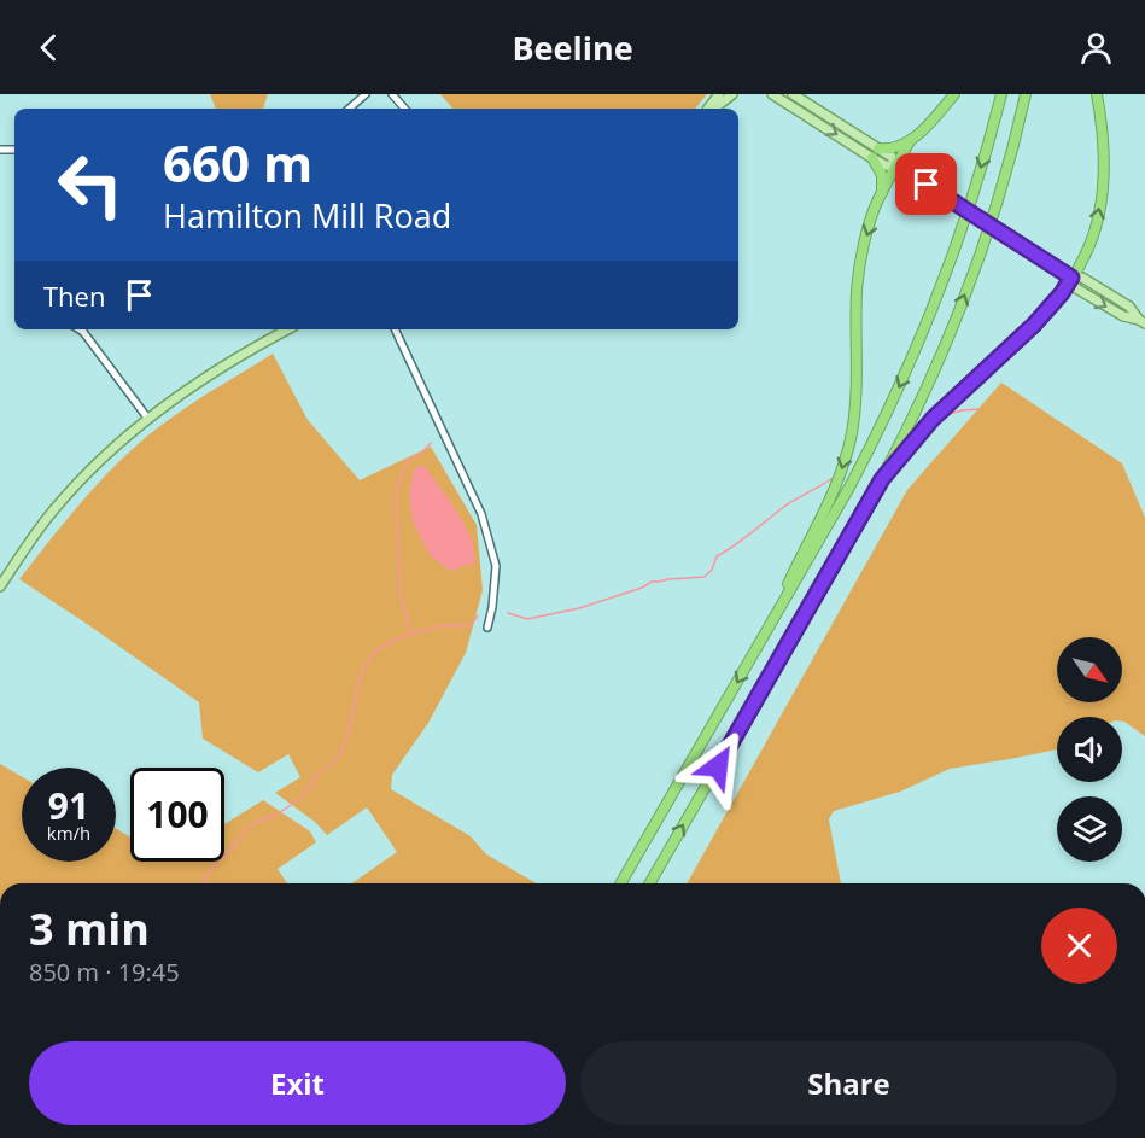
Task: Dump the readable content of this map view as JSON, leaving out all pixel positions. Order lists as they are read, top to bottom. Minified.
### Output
{"north":"bottom right","page":{"header":"Beeline","turn":["660 m","Hamilton Mill Road"],"then":"Then","speed":"91 km/h","limit":"100","heading":["3 min","850 m · 19:45"],"buttons":["Exit","Share"]}}
